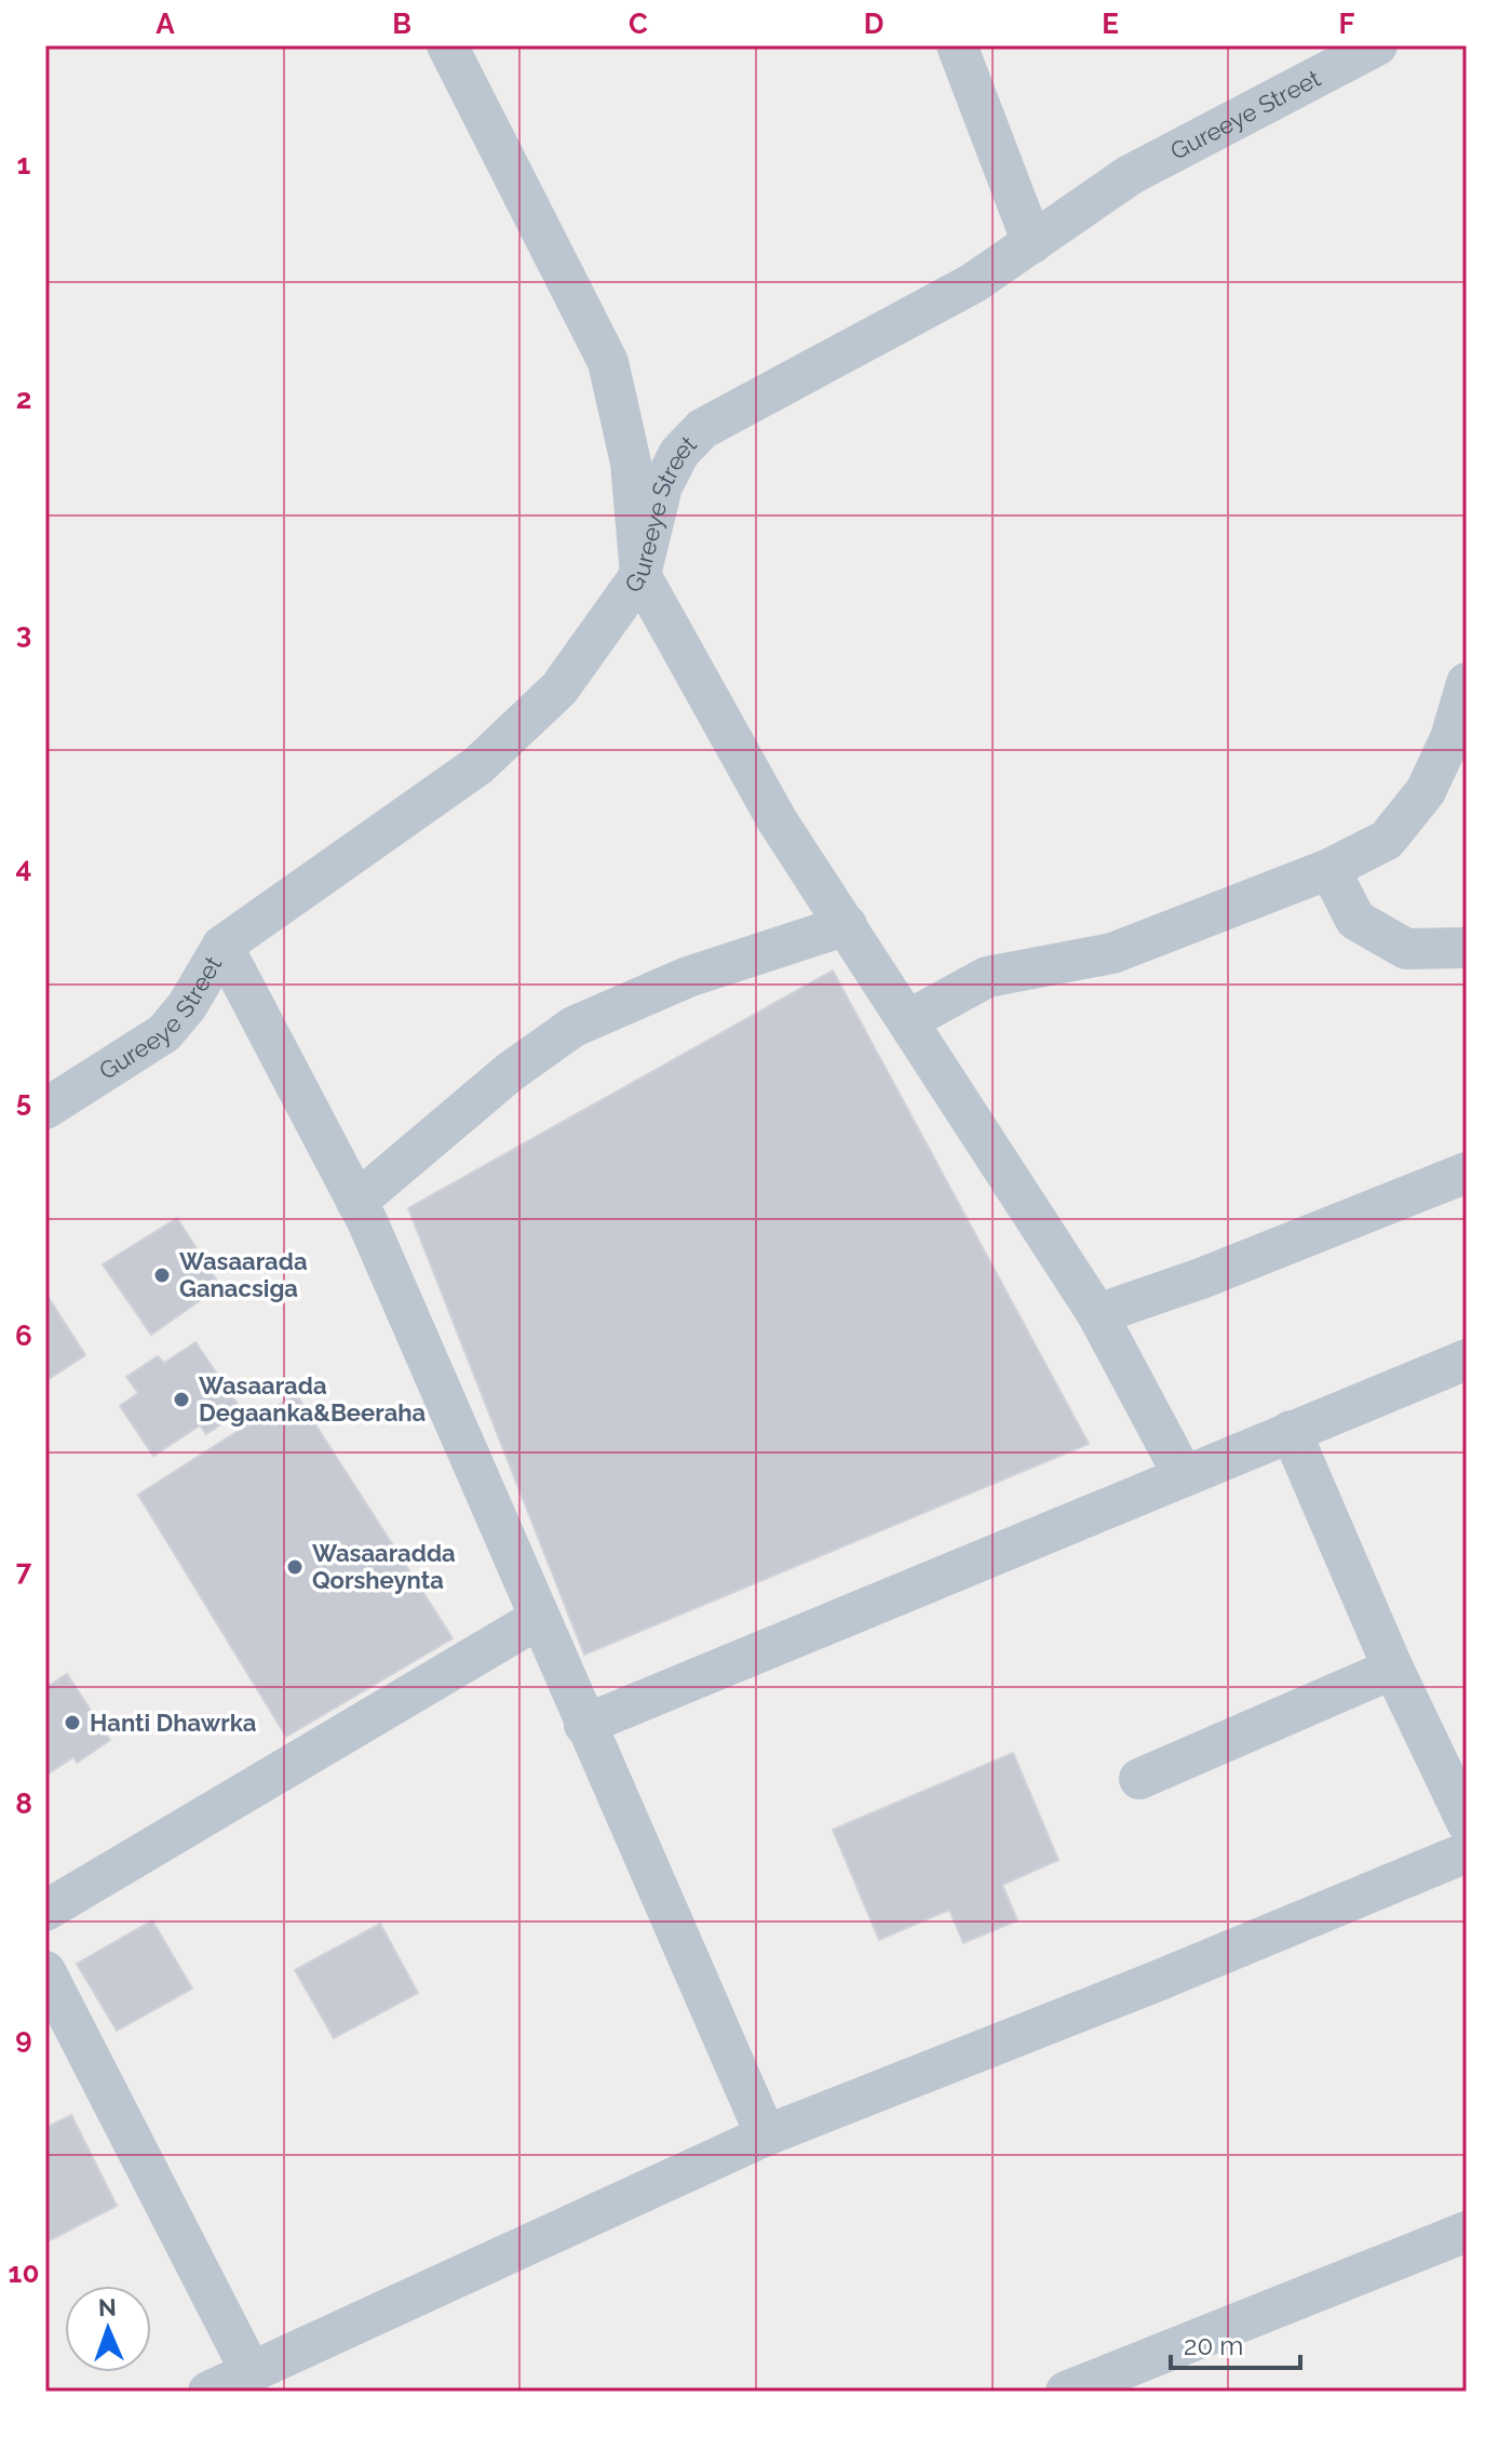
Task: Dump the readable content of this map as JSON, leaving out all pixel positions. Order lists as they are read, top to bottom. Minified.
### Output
{"streets":{"street":["Gureeye Street"]},"places":["Wasaarada Ganacsiga","Wasaarada Degaanka&Beeraha","Wasaaradda Qorsheynta","Hanti Dhawrka"],"scale_bar":"20 m","north":"top","grid":{"columns":["A","B","C","D","E","F"],"rows":["1","2","3","4","5","6","7","8","9","10"]}}
